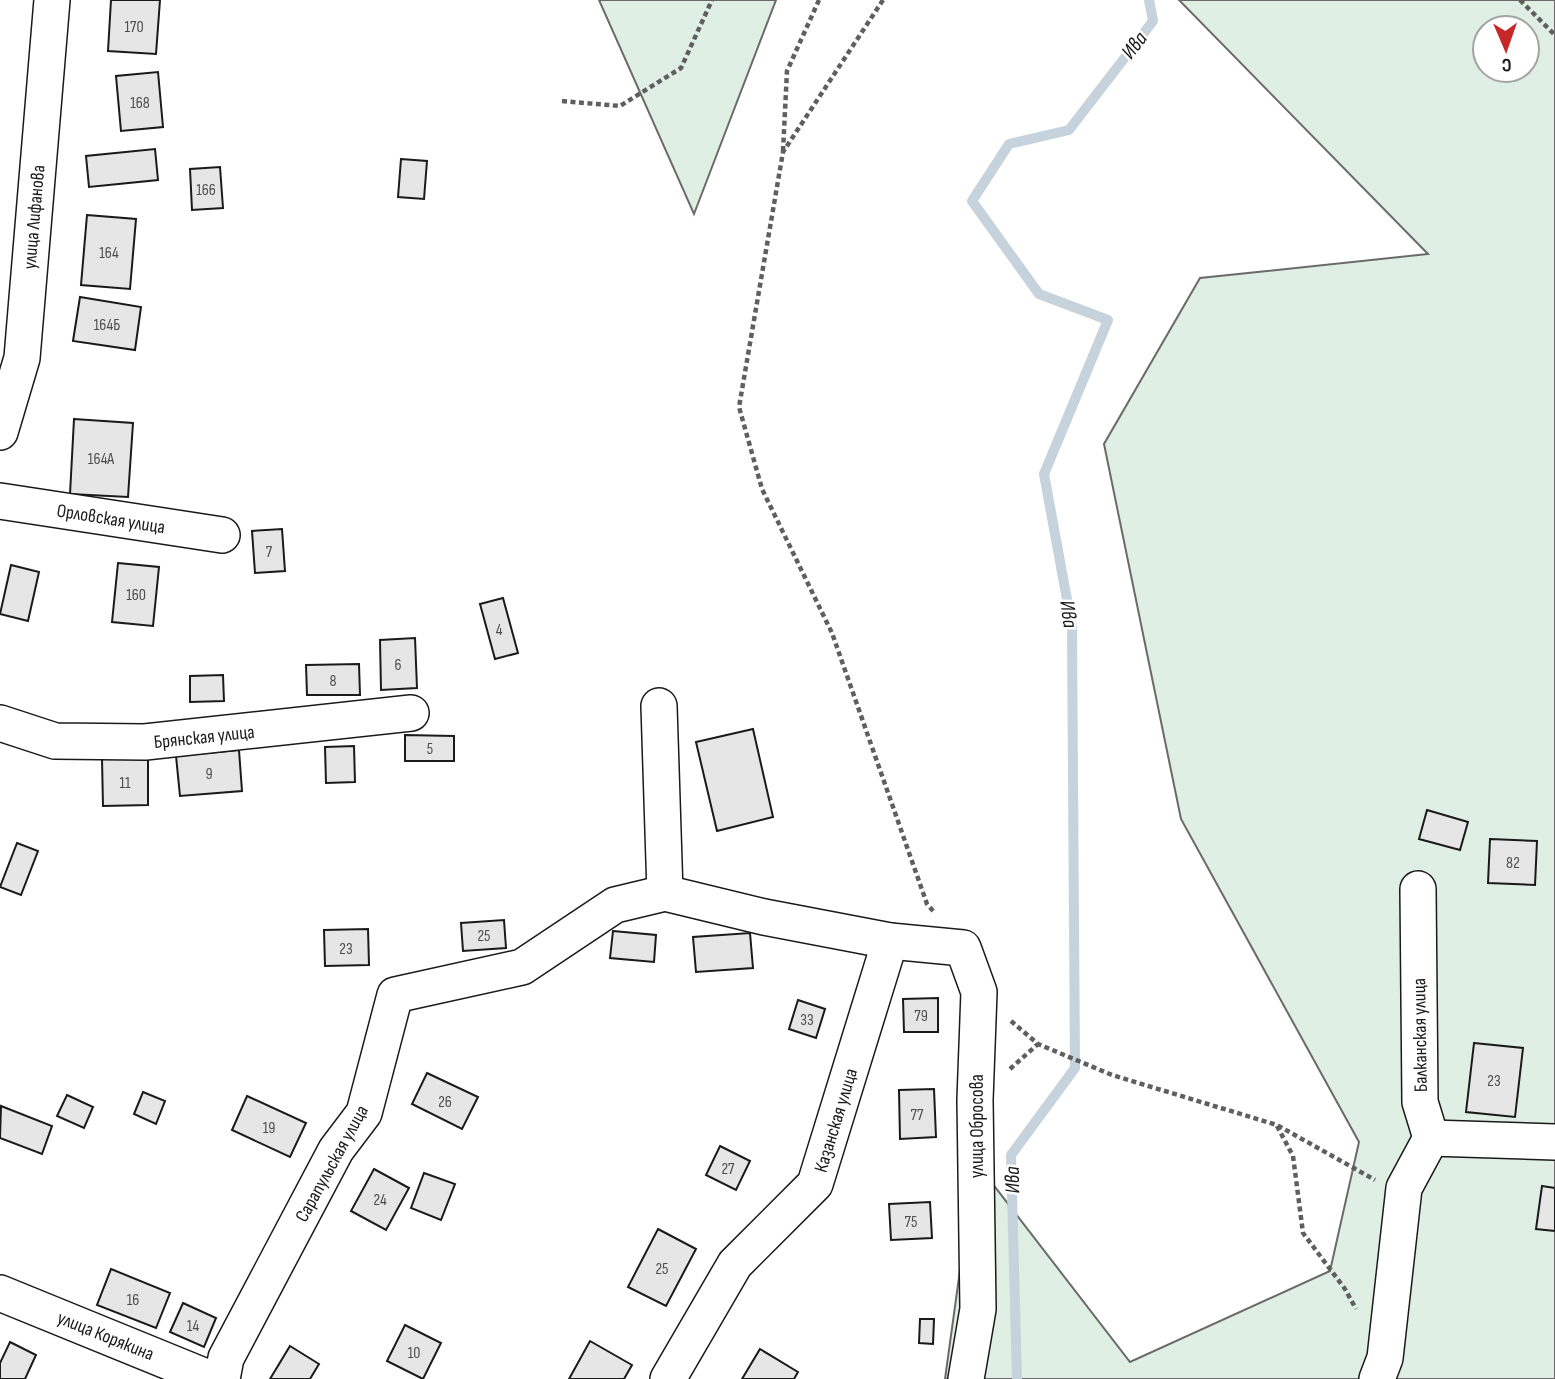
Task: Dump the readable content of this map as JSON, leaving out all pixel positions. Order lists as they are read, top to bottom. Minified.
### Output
{"streets":{"street":["улица Лифанова","Орловская улица","Брянская улица","Балканская улица","Казанская улица","улица Обросова","Сарапульская улица","улица Корякина"]},"crossings":[["Казанская улица","Сарапульская улица"]],"water":["Ива"],"house_numbers":["170","168","166","164","164Б","164А","7","160","4","6","8","5","9","11","82","25","23","79","33","23","26","77","19","27","24","75","25","16","14","10"],"north":"bottom"}
